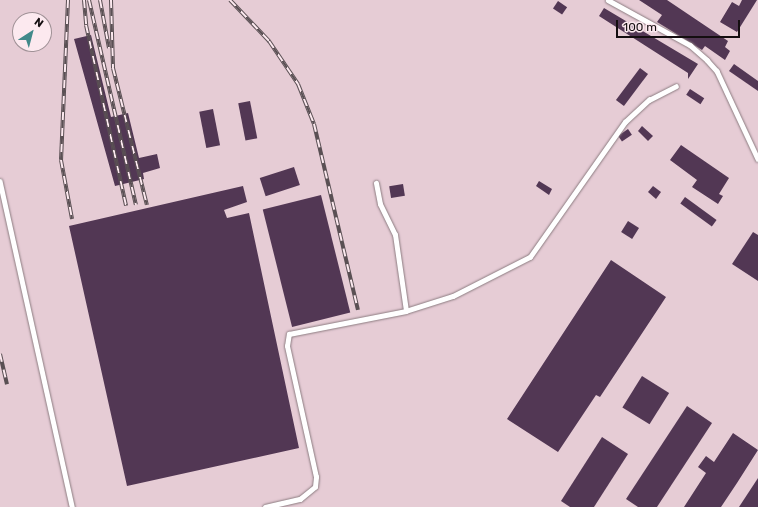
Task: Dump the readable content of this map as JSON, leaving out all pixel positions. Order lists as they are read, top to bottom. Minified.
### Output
{"scale_bar":"100 m","north":"top right"}
